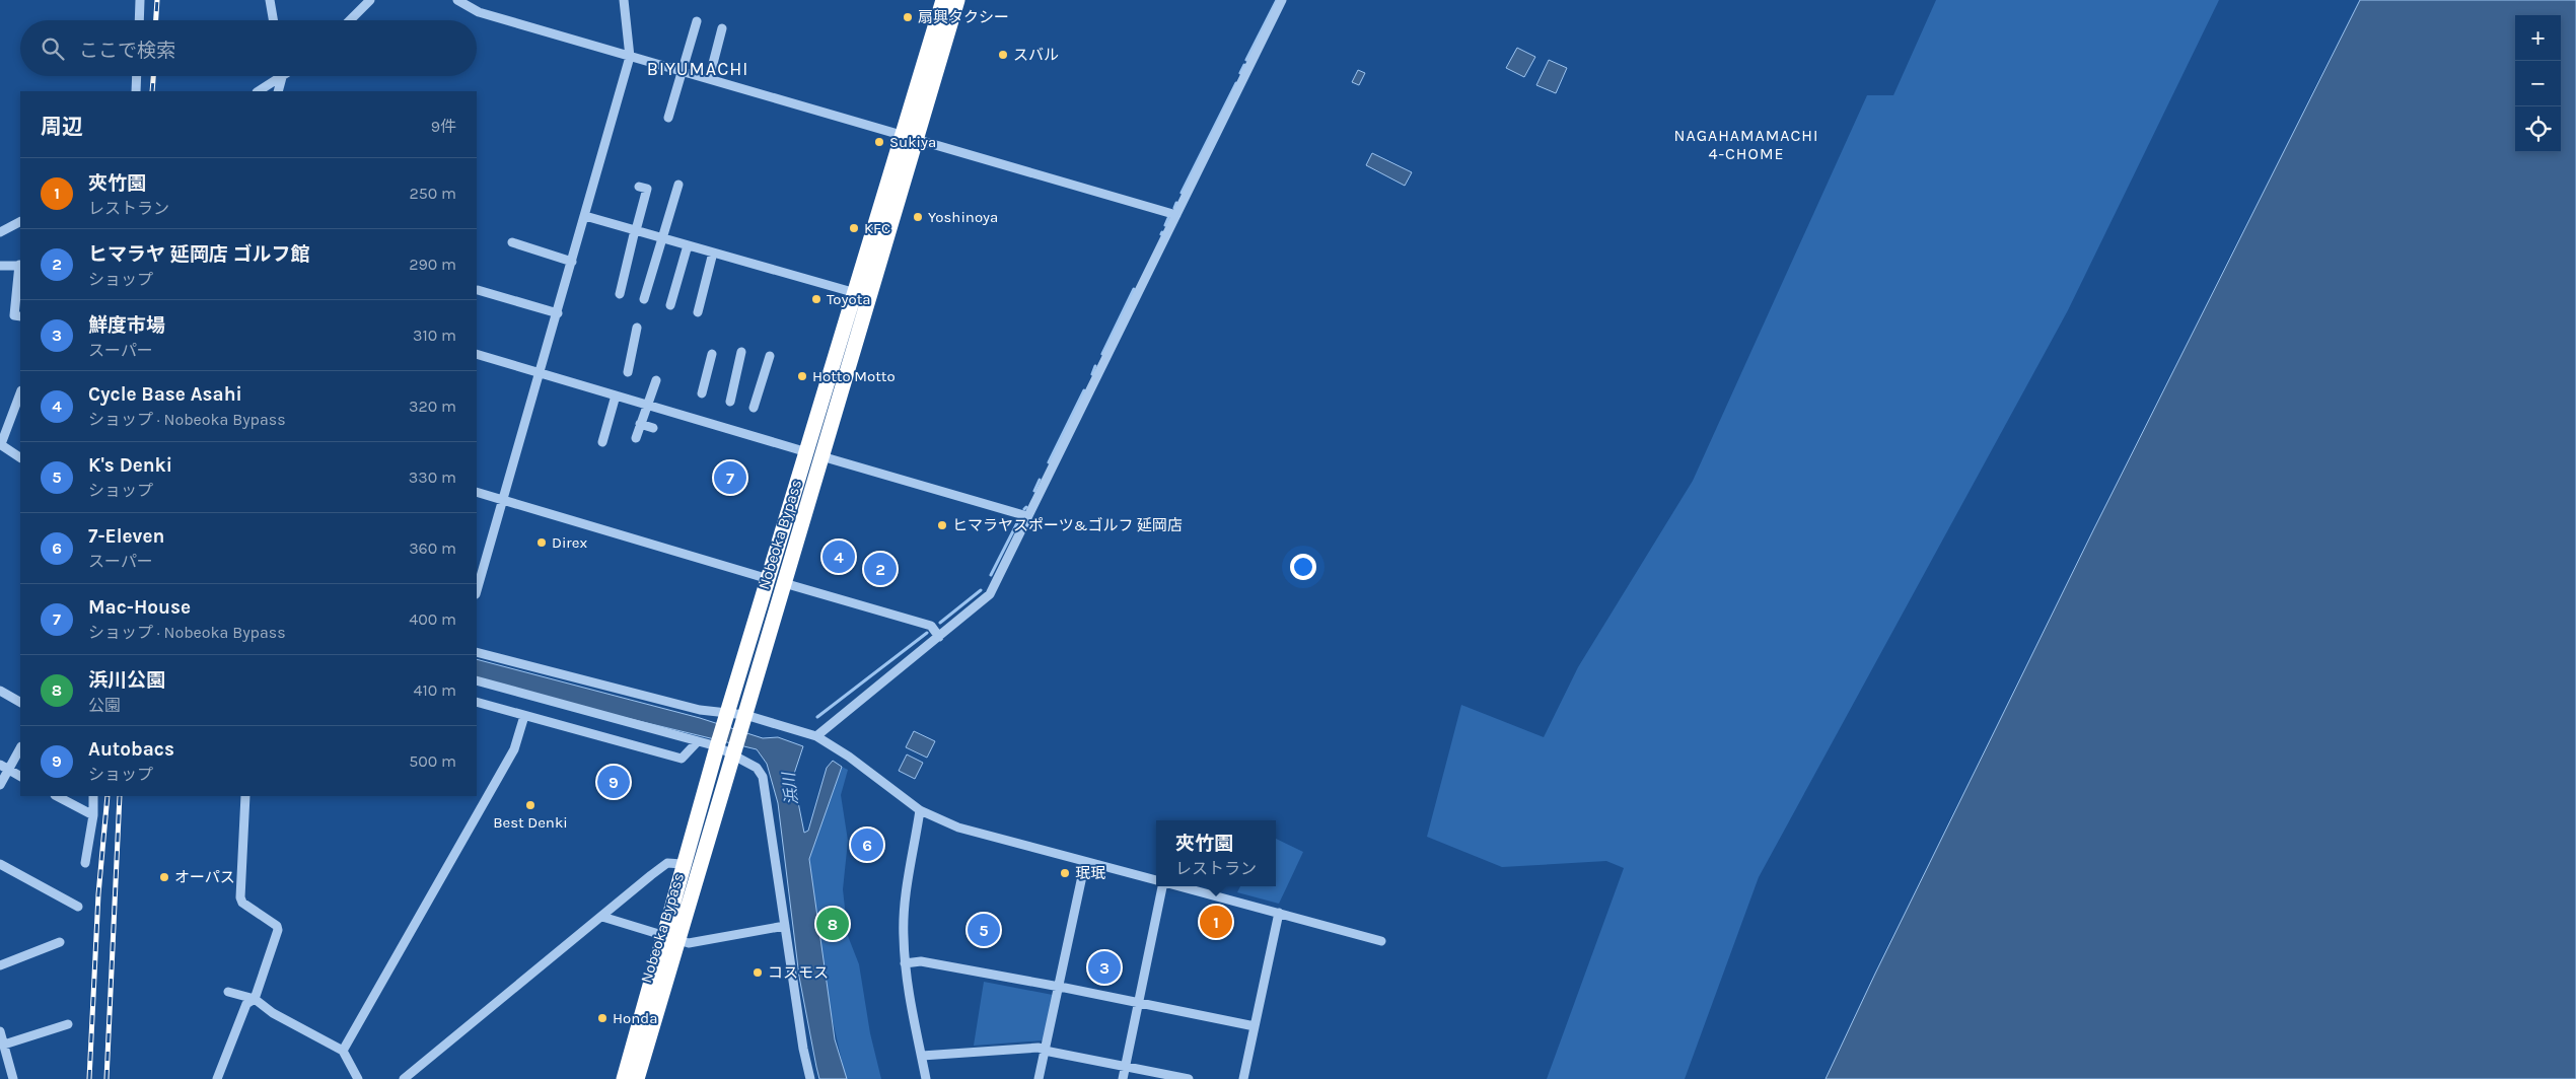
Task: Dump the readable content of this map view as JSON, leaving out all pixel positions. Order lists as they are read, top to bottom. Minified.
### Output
{"streets":{"highway":["Nobeoka Bypass"]},"districts":["BIYUMACHI","NAGAHAMAMACHI 4-CHOME"],"water":["浜川"],"places":["扇興タクシー","スバル","Sukiya","Yoshinoya","KFC","Toyota","Hotto Motto","ヒマラヤスポーツ&ゴルフ 延岡店","Direx","Best Denki","珉珉","オーパス","コスモス","Honda"],"page":{"map_buttons":["+","−"],"search":"ここで検索","heading":["周辺","9件"],"list":[{"mark":"1","name":"夾竹園","note":"レストラン","value":"250 m"},{"mark":"2","name":"ヒマラヤ 延岡店 ゴルフ館","note":"ショップ","value":"290 m"},{"mark":"3","name":"鮮度市場","note":"スーパー","value":"310 m"},{"mark":"4","name":"Cycle Base Asahi","note":"ショップ · Nobeoka Bypass","value":"320 m"},{"mark":"5","name":"K's Denki","note":"ショップ","value":"330 m"},{"mark":"6","name":"7-Eleven","note":"スーパー","value":"360 m"},{"mark":"7","name":"Mac-House","note":"ショップ · Nobeoka Bypass","value":"400 m"},{"mark":"8","name":"浜川公園","note":"公園","value":"410 m"},{"mark":"9","name":"Autobacs","note":"ショップ","value":"500 m"}],"pins":["7","4","2","9","6","1","8","5","3"],"popup":["夾竹園","レストラン"]}}
